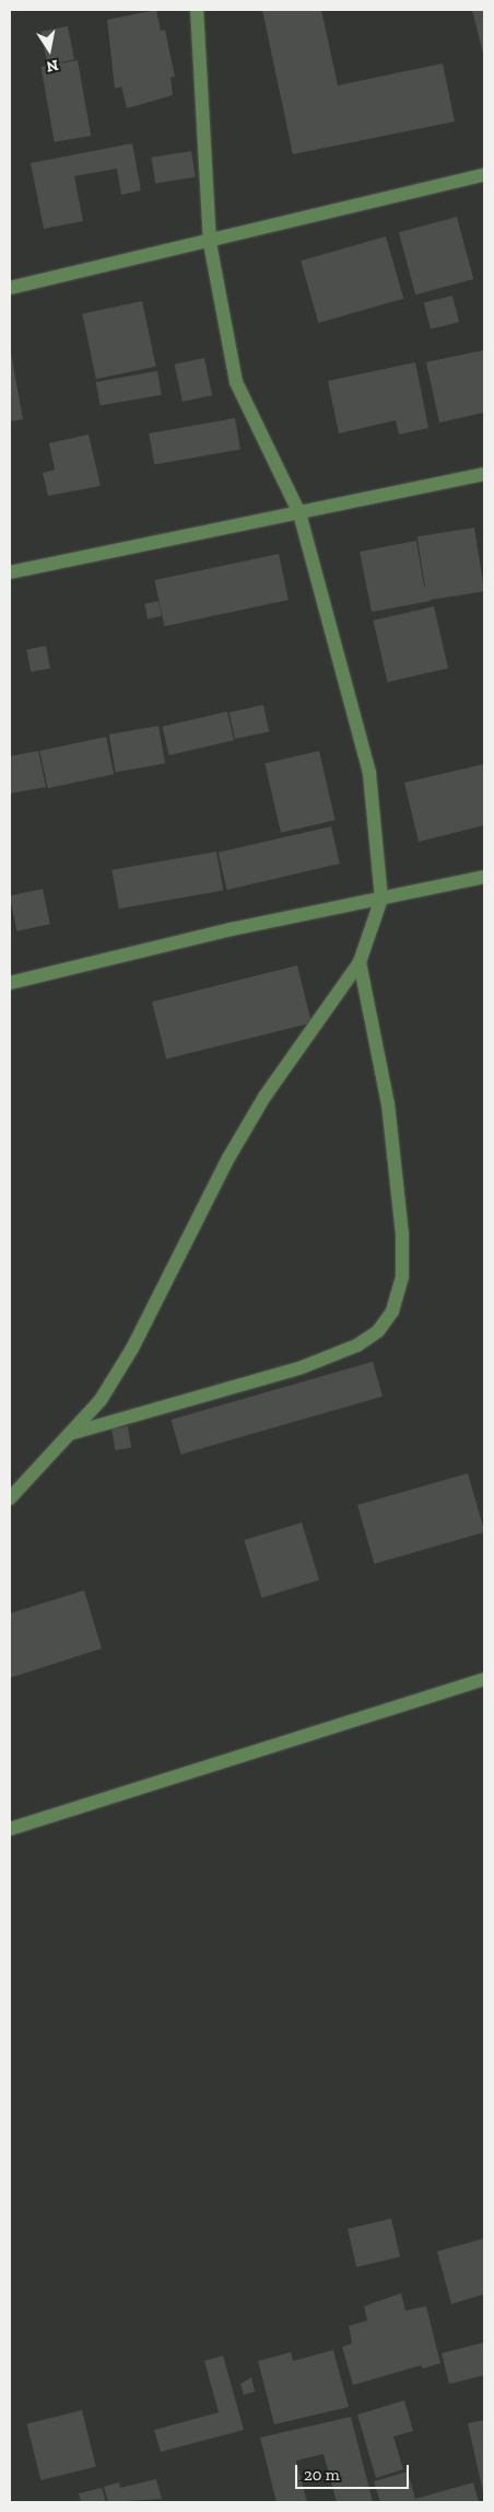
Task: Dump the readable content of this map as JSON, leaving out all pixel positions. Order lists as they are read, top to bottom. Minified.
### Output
{"scale_bar":"20 m","north":"bottom"}
